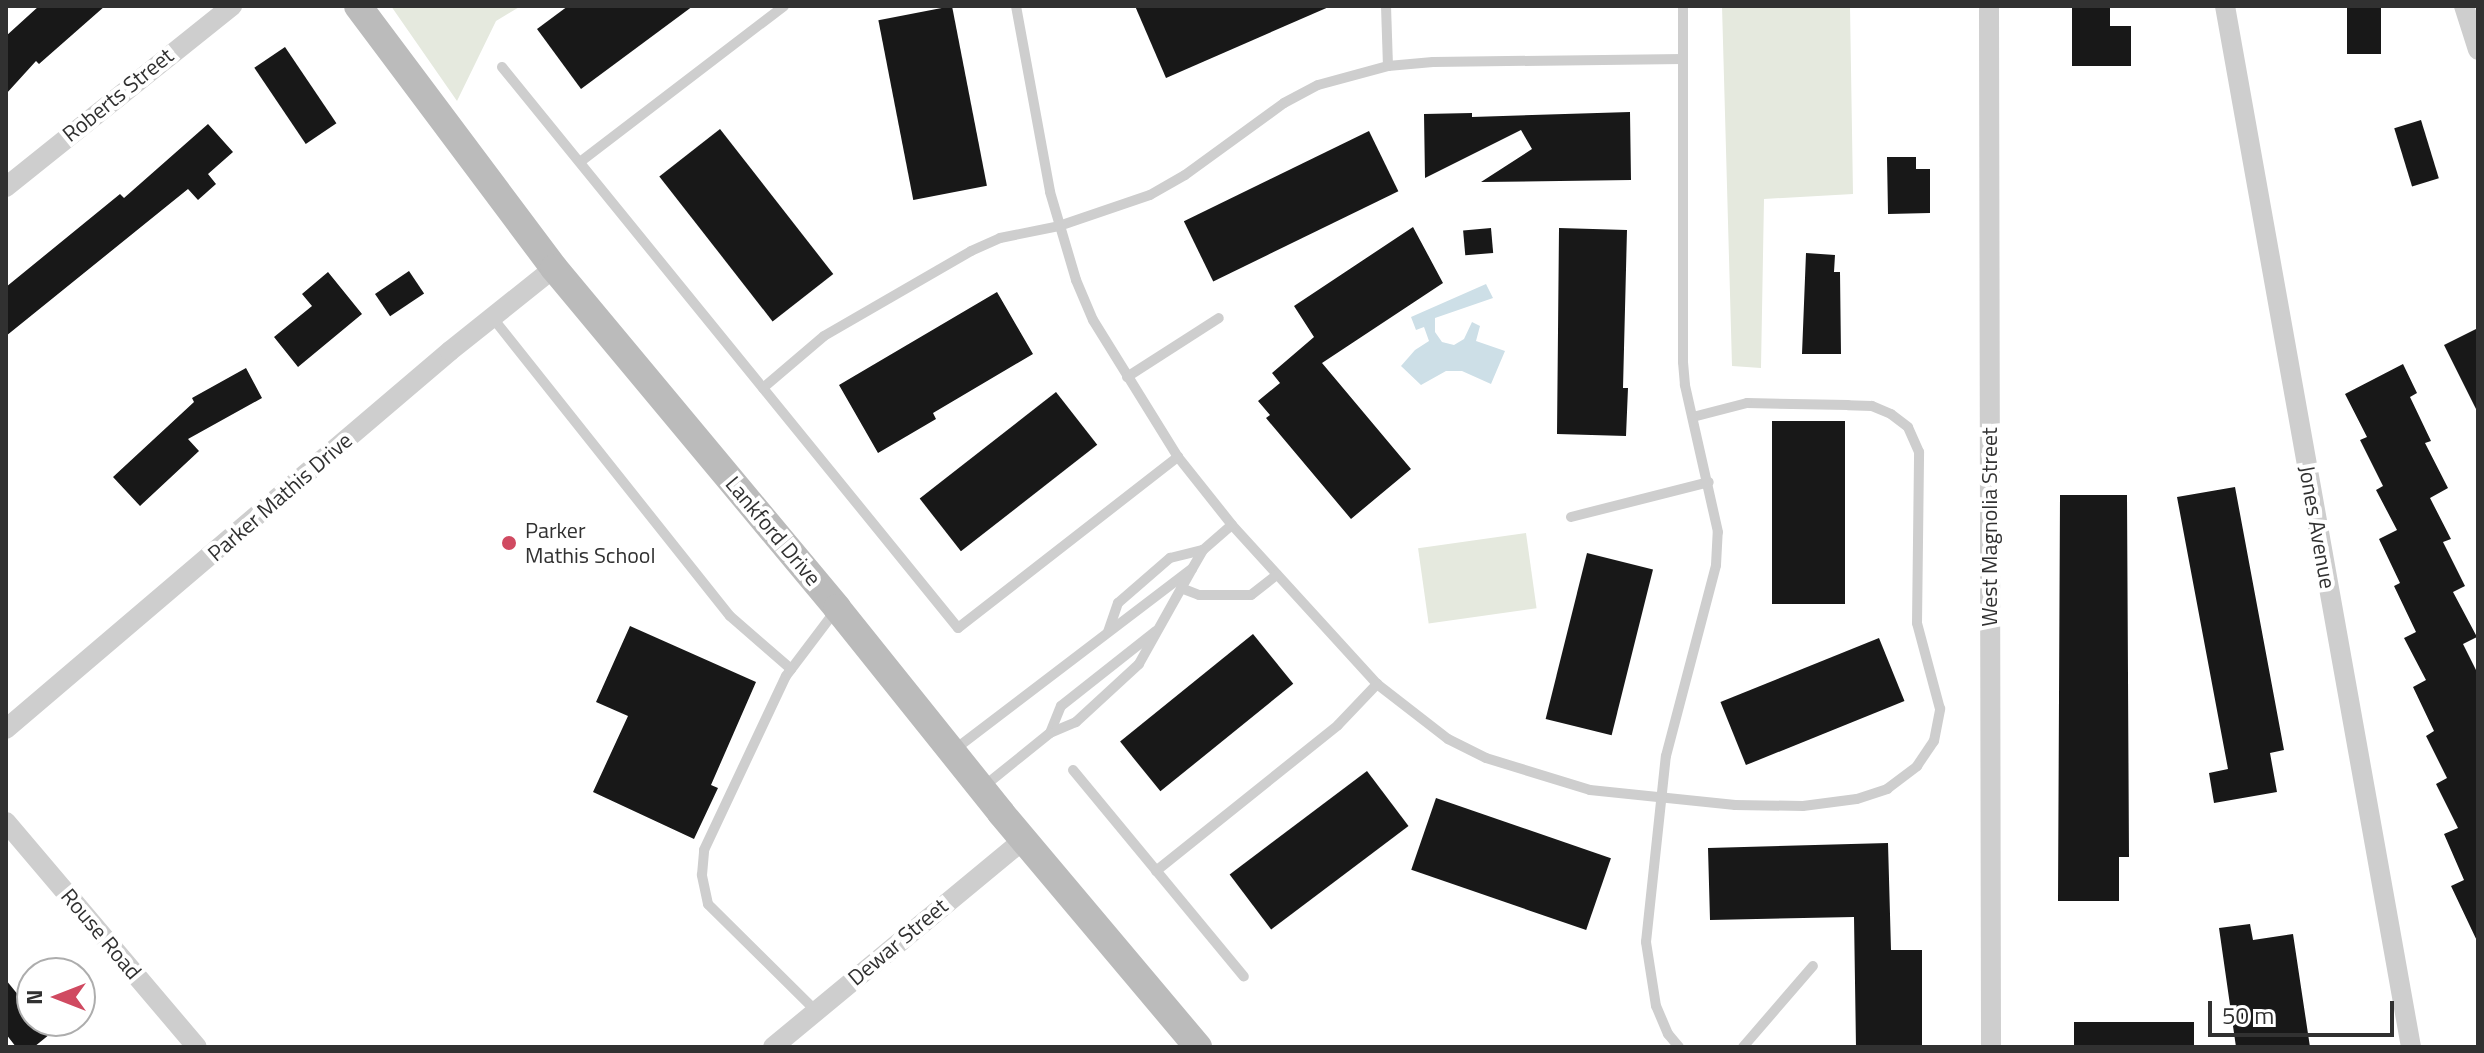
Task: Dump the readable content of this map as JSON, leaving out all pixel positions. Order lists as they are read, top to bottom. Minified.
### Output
{"streets":{"main road":["Lankford Drive"],"street":["Roberts Street","Parker Mathis Drive","West Magnolia Street","Jones Avenue","Rouse Road","Dewar Street"]},"crossings":[["Parker Mathis Drive","Lankford Drive"],["Lankford Drive","Dewar Street"]],"places":["Parker Mathis School"],"scale_bar":"50 m","north":"left"}
